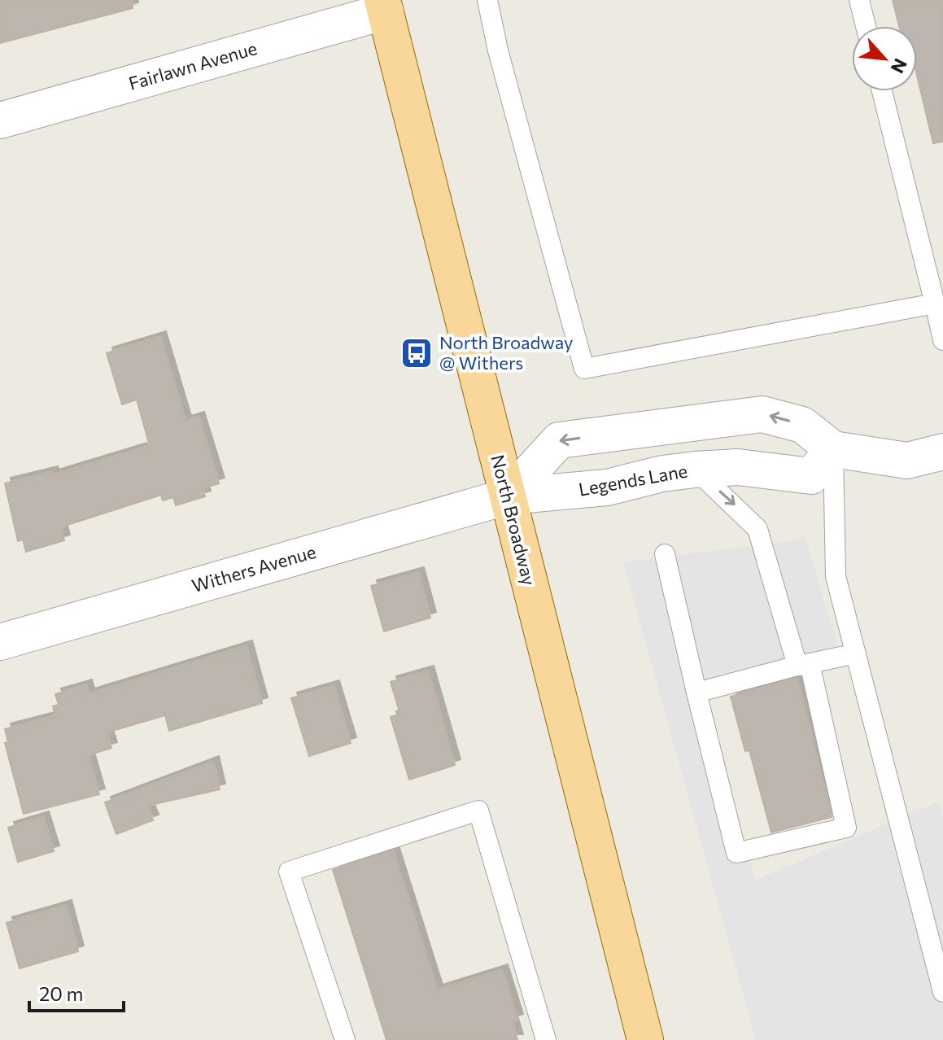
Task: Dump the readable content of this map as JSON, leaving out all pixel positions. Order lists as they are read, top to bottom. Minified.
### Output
{"streets":{"main road":["North Broadway"],"street":["Fairlawn Avenue","Legends Lane","Withers Avenue"]},"crossings":[["Fairlawn Avenue","North Broadway"],["Legends Lane","North Broadway"],["Legends Lane","Withers Avenue"],["North Broadway","Withers Avenue"]],"places":{"bus stop":["North Broadway @ Withers"]},"scale_bar":"20 m","north":"bottom right"}
